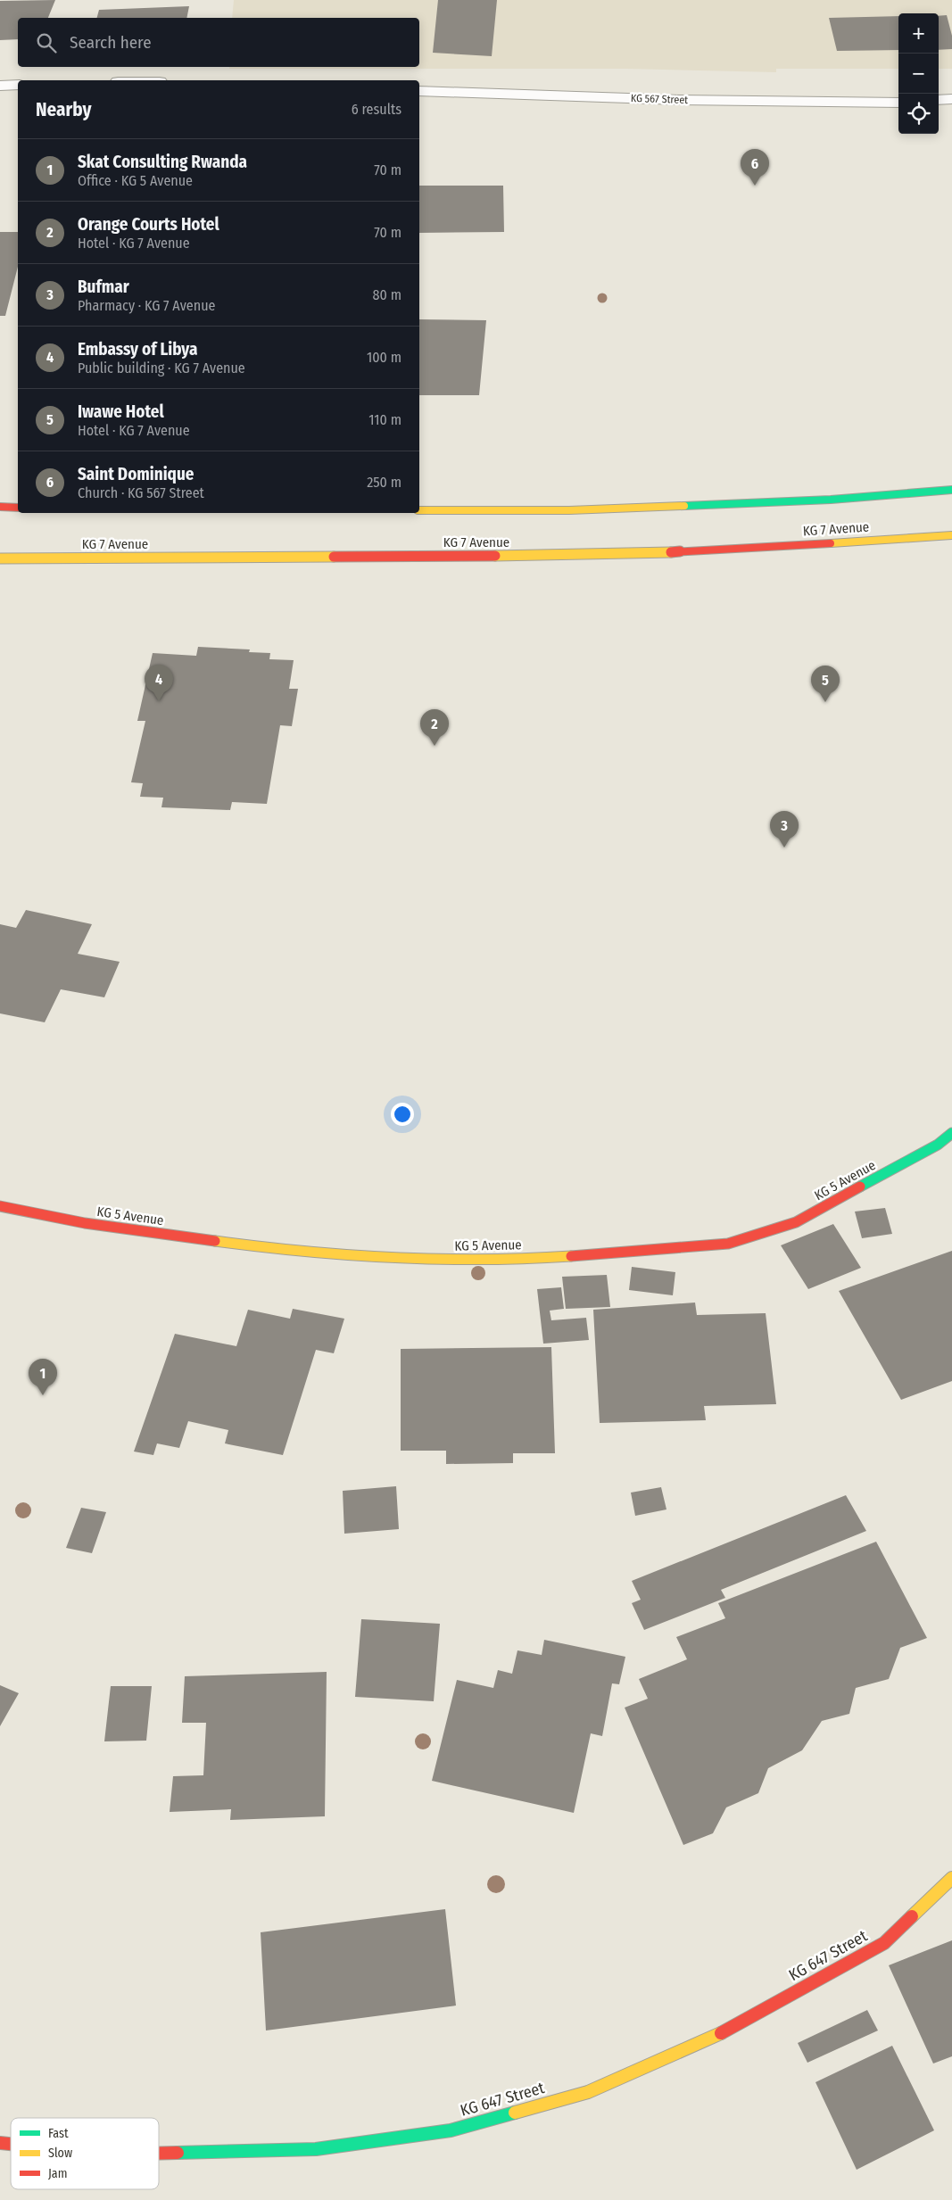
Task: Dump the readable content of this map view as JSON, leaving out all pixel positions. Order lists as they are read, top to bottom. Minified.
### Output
{"streets":{"main road":["KG 7 Avenue","KG 5 Avenue","KG 647 Street"],"street":["KG 567 Street"]},"legend":["Fast","Slow","Jam"],"page":{"map_buttons":["+","−"],"search":"Search here","heading":["Nearby","6 results"],"list":[{"mark":"1","name":"Skat Consulting Rwanda","note":"Office · KG 5 Avenue","value":"70 m"},{"mark":"2","name":"Orange Courts Hotel","note":"Hotel · KG 7 Avenue","value":"70 m"},{"mark":"3","name":"Bufmar","note":"Pharmacy · KG 7 Avenue","value":"80 m"},{"mark":"4","name":"Embassy of Libya","note":"Public building · KG 7 Avenue","value":"100 m"},{"mark":"5","name":"Iwawe Hotel","note":"Hotel · KG 7 Avenue","value":"110 m"},{"mark":"6","name":"Saint Dominique","note":"Church · KG 567 Street","value":"250 m"}],"pins":["6","4","5","2","3","1"]}}
